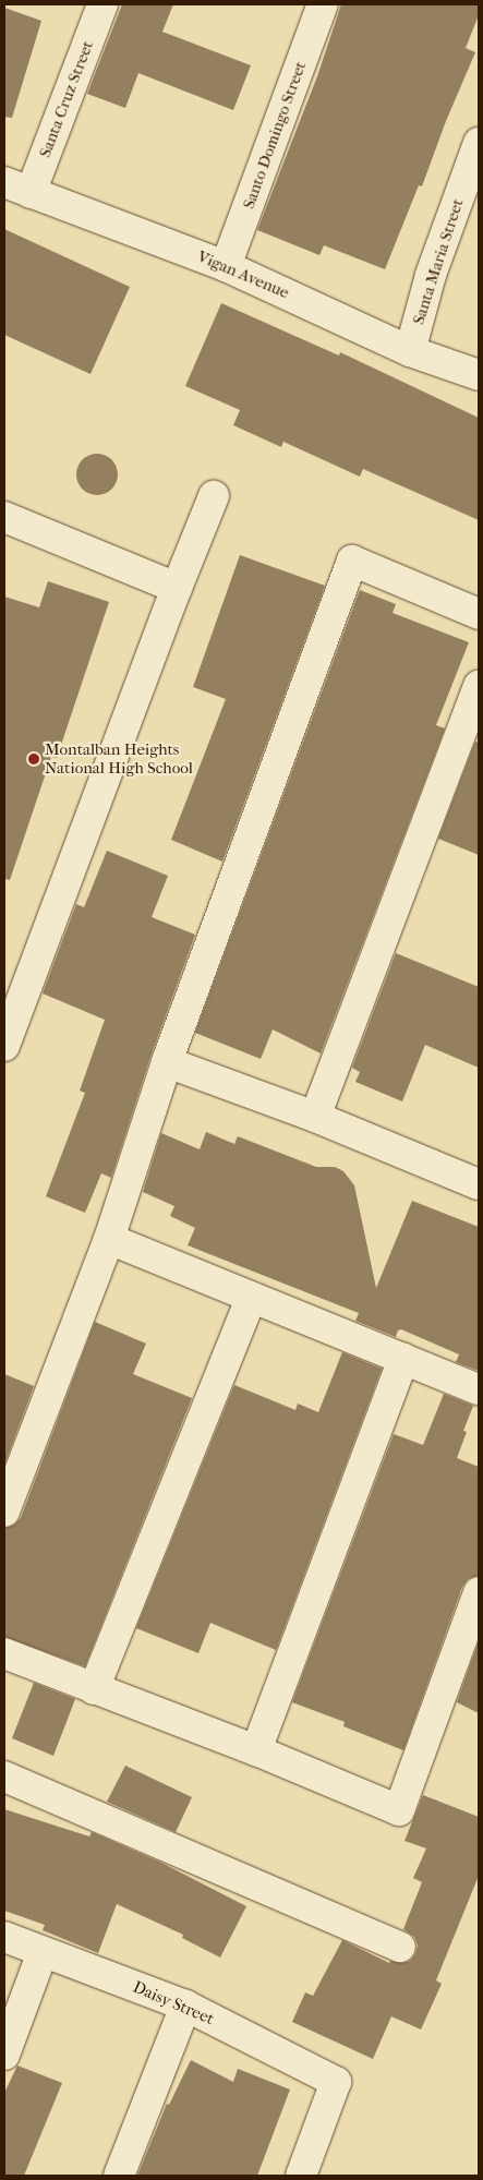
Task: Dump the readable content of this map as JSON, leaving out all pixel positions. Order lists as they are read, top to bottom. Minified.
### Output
{"streets":{"street":["Santa Cruz Street","Santo Domingo Street","Santa Maria Street","Vigan Avenue","Daisy Street"]},"crossings":[["Santa Cruz Street","Vigan Avenue"],["Santo Domingo Street","Vigan Avenue"],["Santa Maria Street","Vigan Avenue"]],"places":["Montalban Heights National High School"]}
